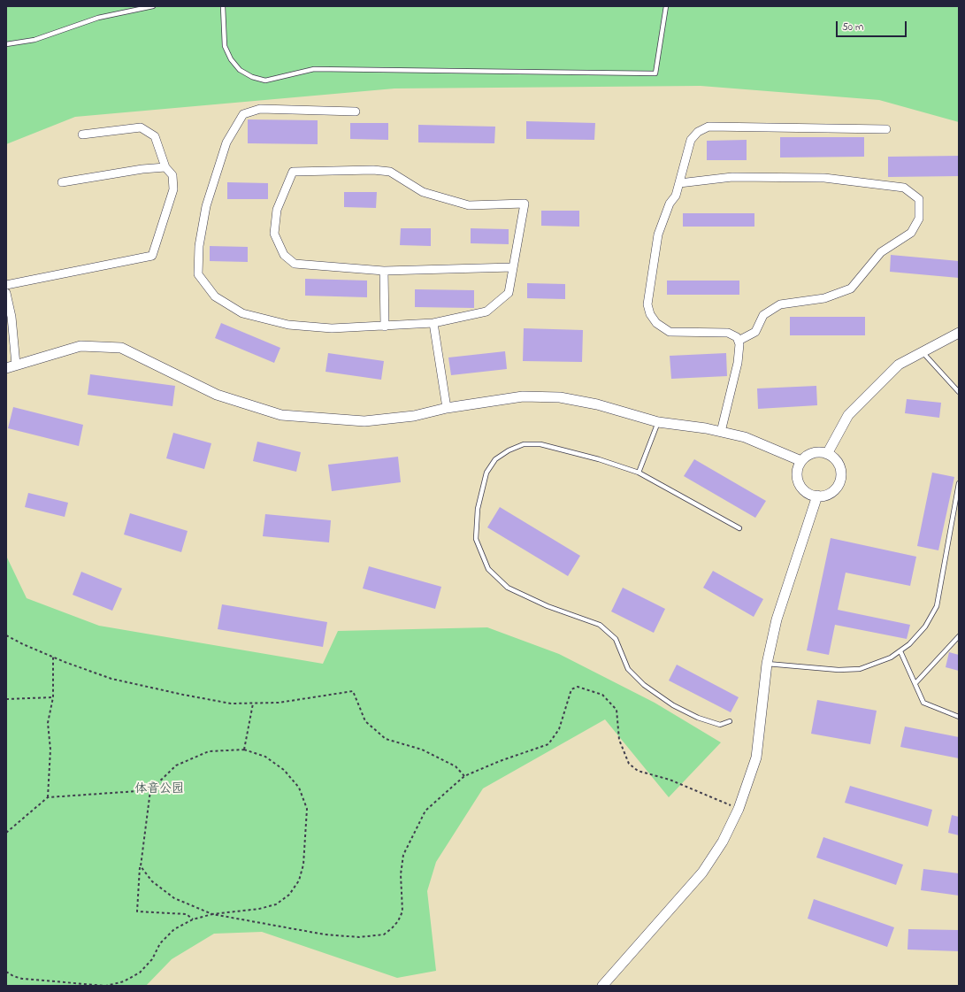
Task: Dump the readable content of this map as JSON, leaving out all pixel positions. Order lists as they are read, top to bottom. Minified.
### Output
{"parks":["体音公园"],"scale_bar":"50 m"}
